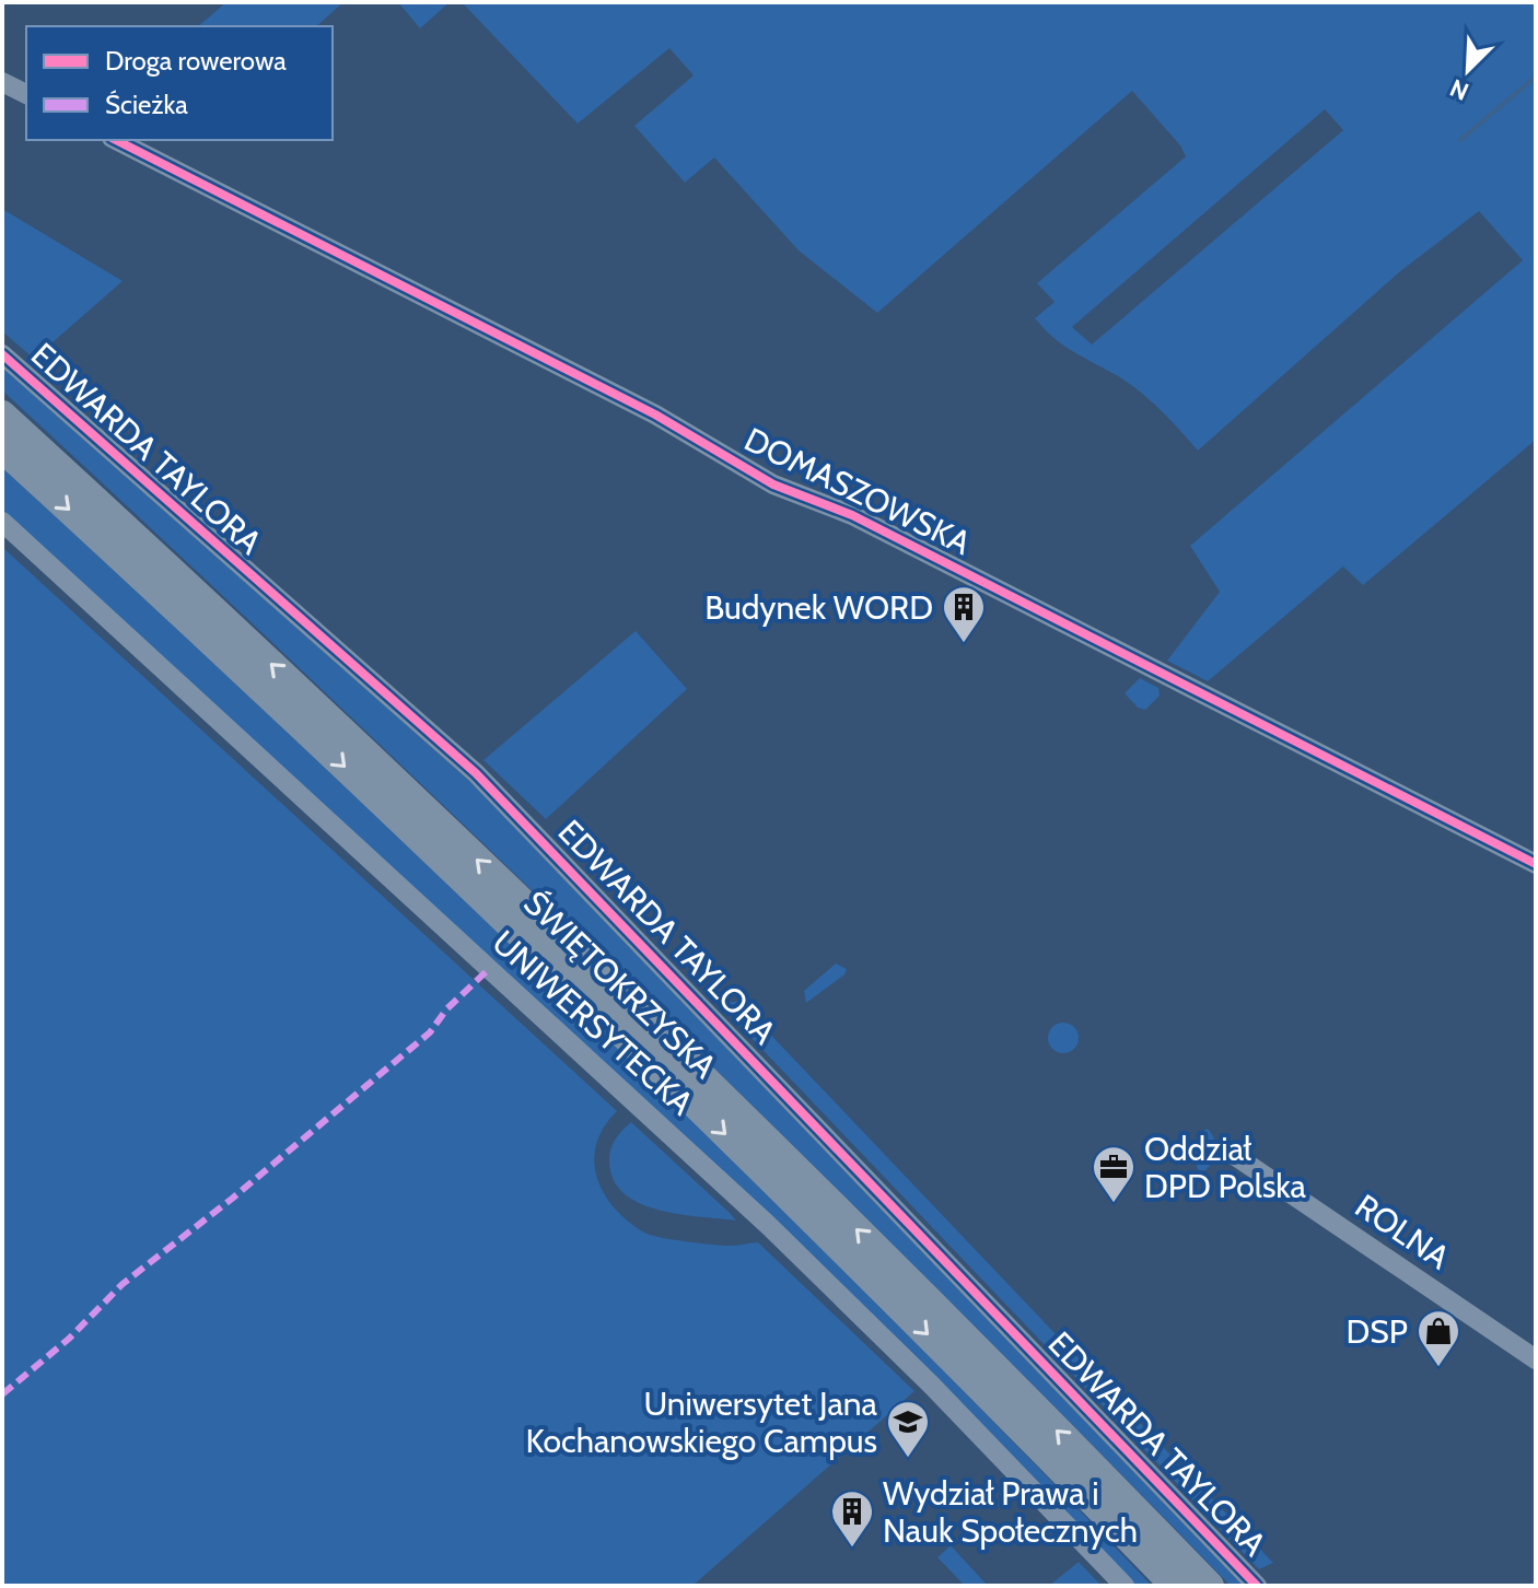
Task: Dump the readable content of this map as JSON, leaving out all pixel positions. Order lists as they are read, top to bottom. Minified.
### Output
{"streets":{"highway":["ŚWIĘTOKRZYSKA"],"street":["EDWARDA TAYLORA","DOMASZOWSKA","UNIWERSYTECKA","ROLNA"]},"places":{"building":["Budynek WORD","Wydział Prawa i Nauk Społecznych"],"office":["Oddział DPD Polska"],"shop":["DSP"],"school or university":["Uniwersytet Jana Kochanowskiego Campus"]},"legend":["Droga rowerowa","Ścieżka"],"north":"bottom left"}
